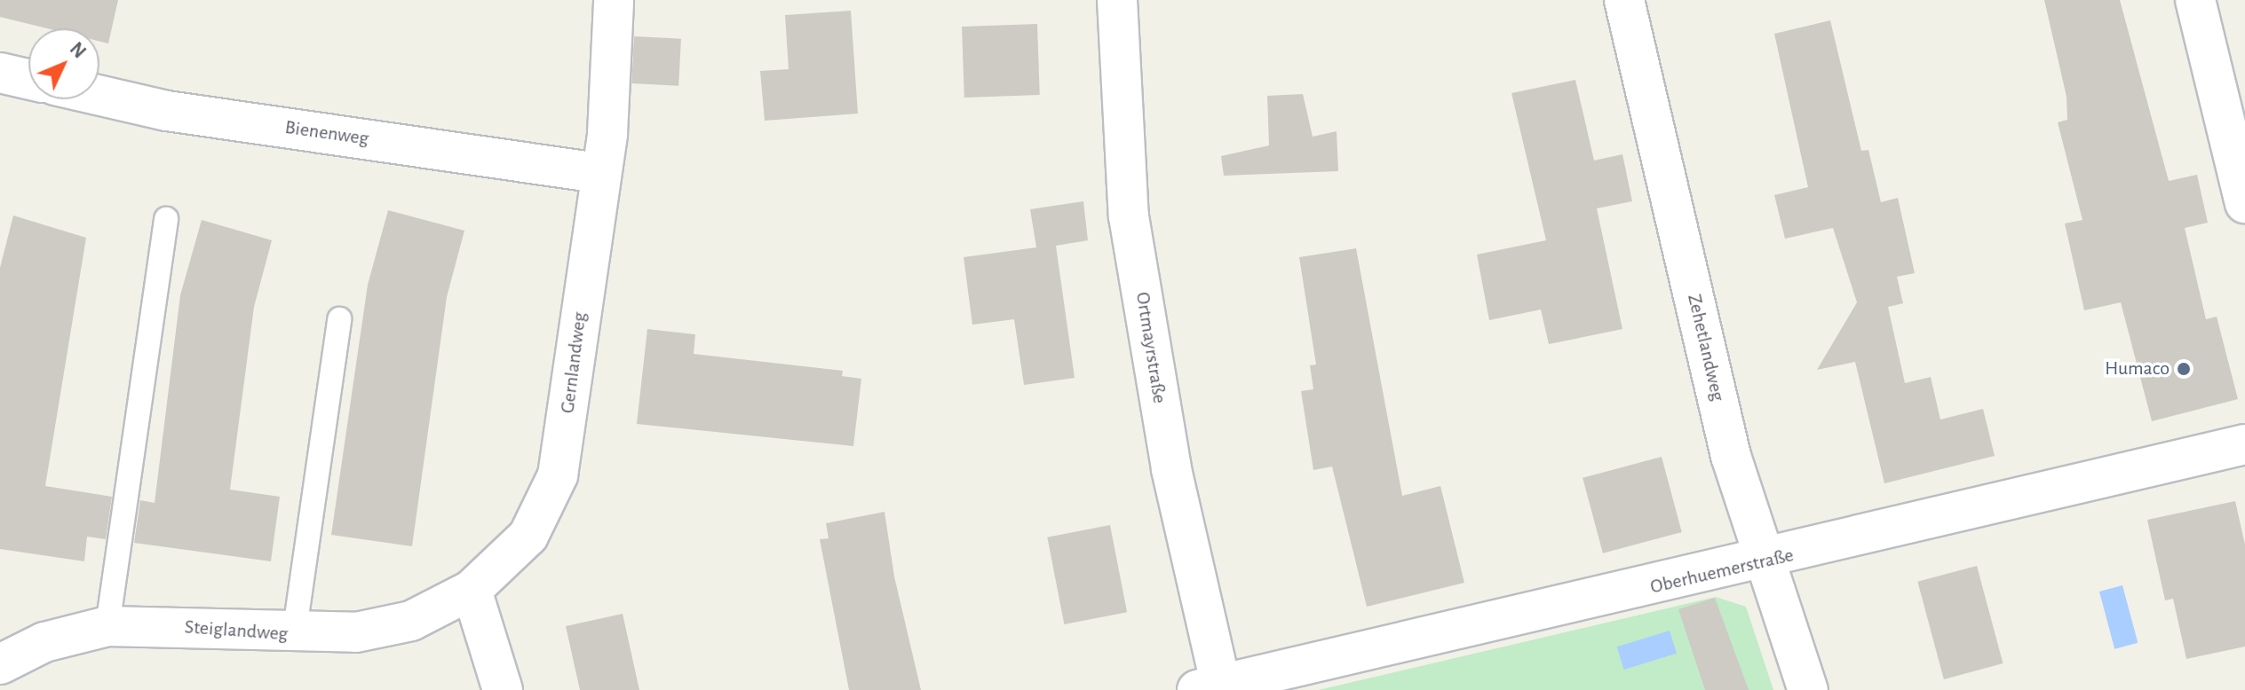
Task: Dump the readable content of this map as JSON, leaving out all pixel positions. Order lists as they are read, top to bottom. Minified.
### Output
{"streets":{"street":["Bienenweg","Ortmayrstraße","Zehetlandweg","Gernlandweg","Oberhuemerstraße","Steiglandweg"]},"crossings":[["Bienenweg","Gernlandweg"],["Ortmayrstraße","Oberhuemerstraße"],["Zehetlandweg","Oberhuemerstraße"],["Gernlandweg","Steiglandweg"]],"places":["Humaco"],"north":"top right"}
